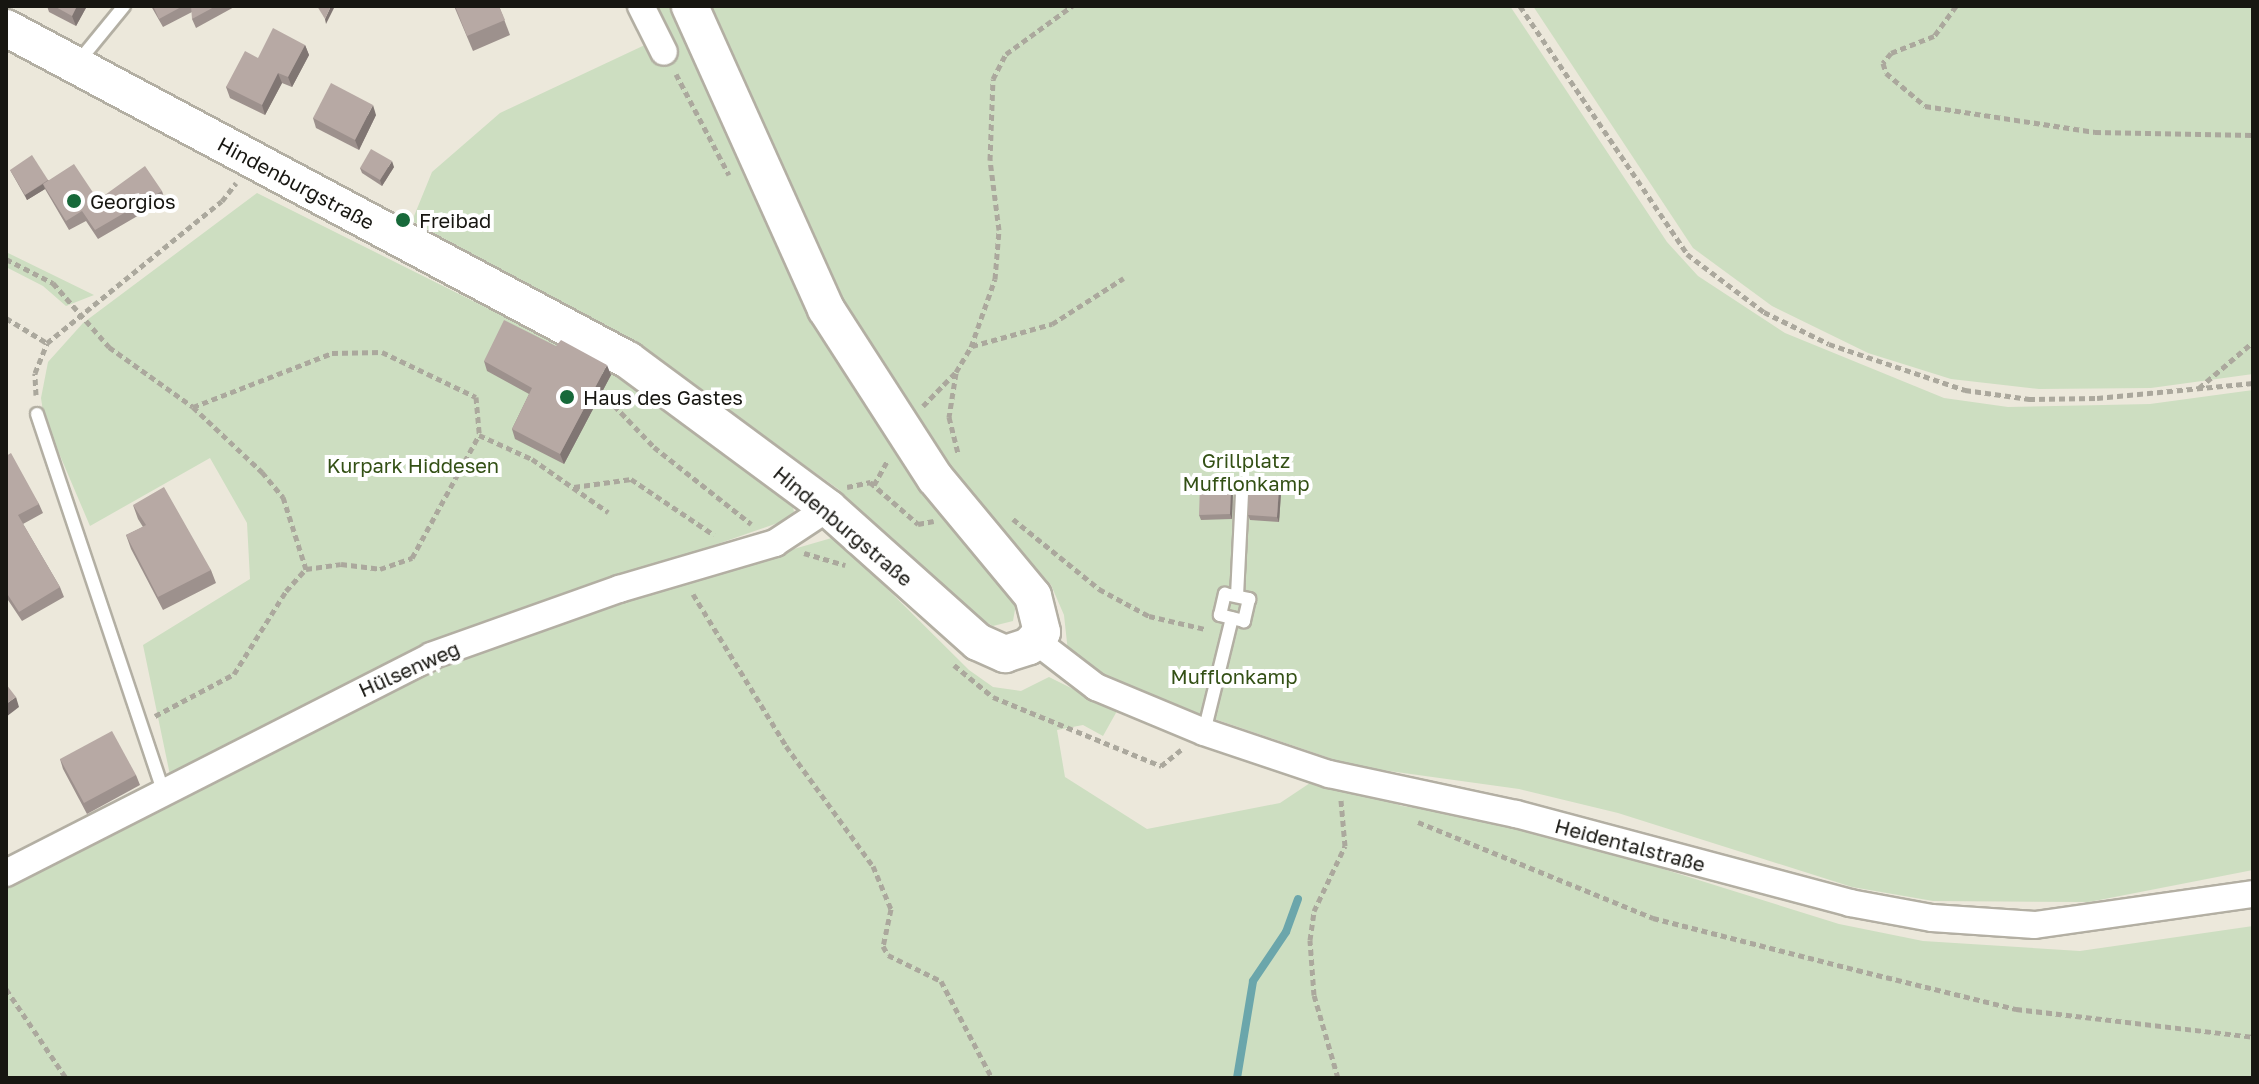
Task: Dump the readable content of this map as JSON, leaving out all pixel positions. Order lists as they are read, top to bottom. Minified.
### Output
{"streets":{"main road":["Hindenburgstraße"],"street":["Hülsenweg","Heidentalstraße"]},"crossings":[["Hindenburgstraße","Hülsenweg"],["Hindenburgstraße","Heidentalstraße"]],"parks":["Grillplatz Mufflonkamp","Kurpark Hiddesen","Mufflonkamp"],"places":["Georgios","Freibad","Haus des Gastes"]}
